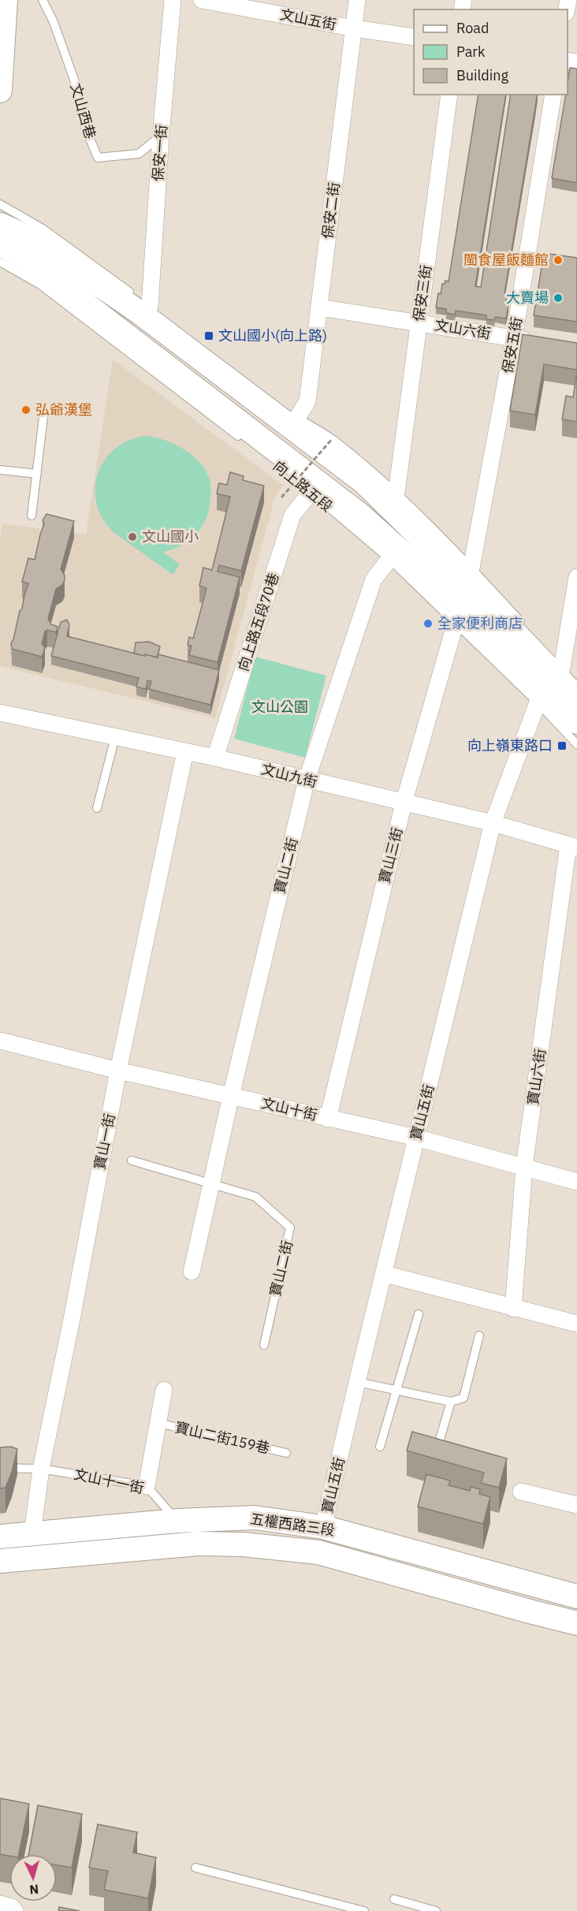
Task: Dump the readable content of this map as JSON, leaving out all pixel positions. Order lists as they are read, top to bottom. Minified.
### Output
{"streets":{"main road":["向上路五段","五權西路三段"],"street":["文山五街","保安一街","保安二街","保安三街","文山六街","保安五街","向上路五段70巷","文山九街","寶山三街","寶山二街","寶山六街","文山十街","寶山五街","寶山一街"],"lane":["文山西巷","寶山二街159巷","文山十一街"]},"crossings":[["文山五街","保安二街"],["文山西巷","保安一街"],["保安二街","文山六街"],["保安二街","向上路五段"],["保安三街","文山六街"],["保安三街","向上路五段"],["文山六街","保安五街"],["保安五街","向上路五段"],["保安五街","寶山三街"],["向上路五段","向上路五段70巷"],["向上路五段","寶山三街"],["向上路五段","寶山二街"],["向上路五段","寶山五街"],["向上路五段70巷","文山九街"],["文山九街","寶山三街"],["文山九街","寶山二街"],["文山九街","寶山六街"],["文山九街","寶山五街"],["文山九街","寶山一街"],["寶山三街","文山十街"],["寶山二街","文山十街"],["寶山六街","文山十街"],["文山十街","寶山五街"],["文山十街","寶山一街"],["寶山五街","五權西路三段"],["寶山一街","文山十一街"],["寶山一街","五權西路三段"],["文山十一街","五權西路三段"]],"parks":["文山公園"],"places":{"other":["閩食屋飯麵館","大賣場","弘爺漢堡","文山國小","全家便利商店"],"transit":["文山國小(向上路)","向上嶺東路口"]},"legend":["Road","Park","Building"],"north":"bottom"}
